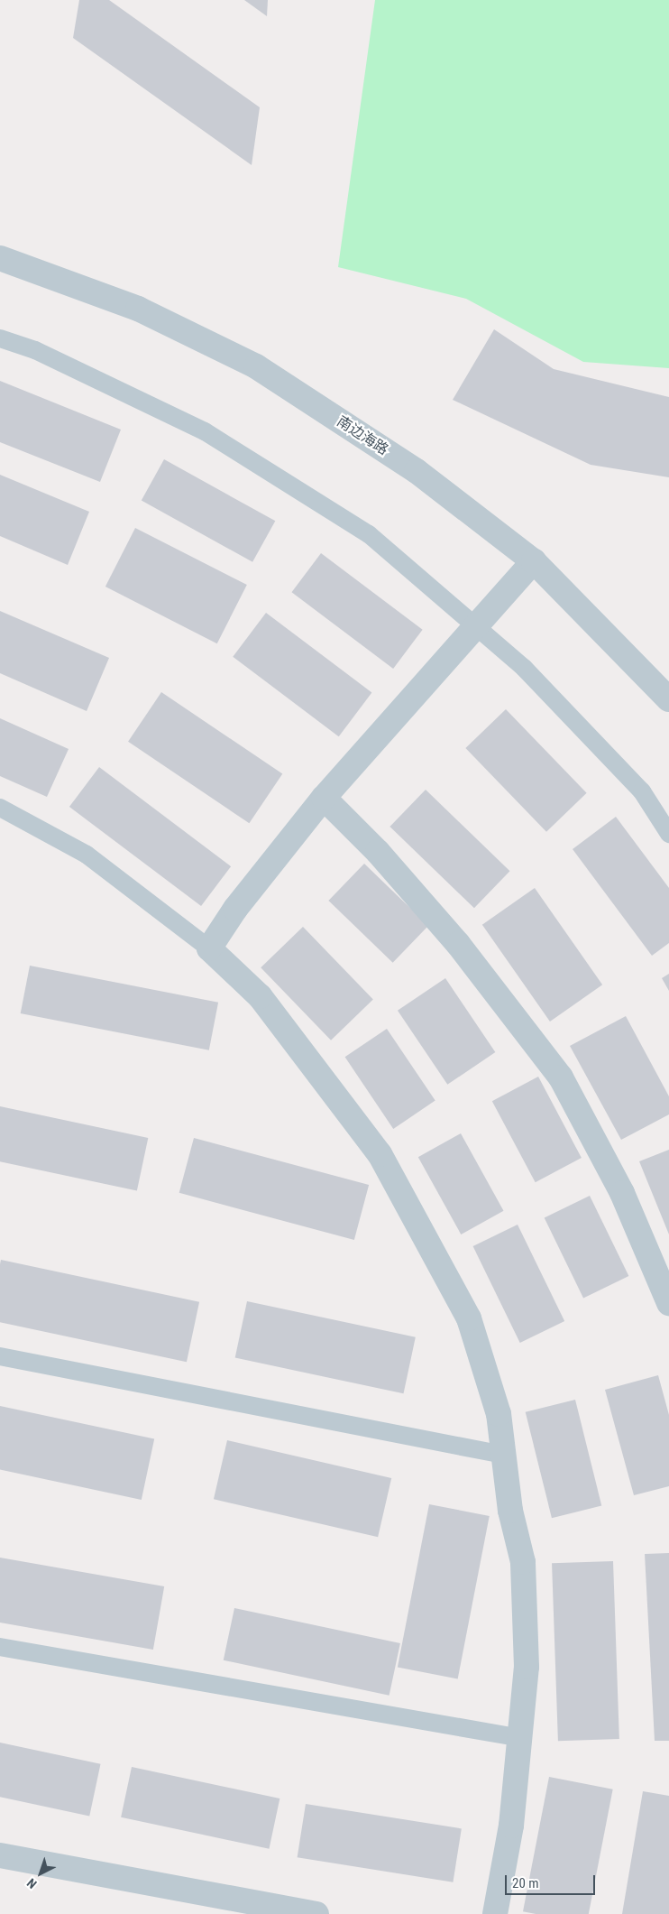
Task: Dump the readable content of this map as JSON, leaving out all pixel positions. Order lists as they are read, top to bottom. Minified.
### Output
{"streets":{"street":["南边海路"]},"scale_bar":"20 m","north":"bottom left"}
